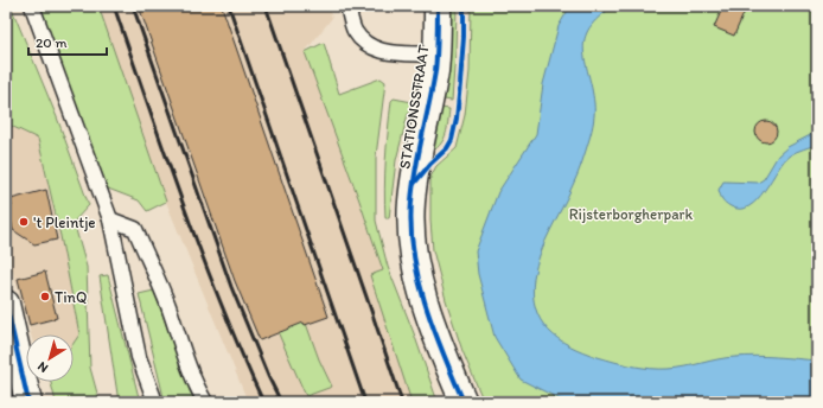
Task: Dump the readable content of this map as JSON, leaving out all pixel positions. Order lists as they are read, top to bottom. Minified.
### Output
{"streets":{"street":["STATIONSSTRAAT"]},"parks":["Rijsterborgherpark"],"places":["'t Pleintje","TinQ"],"scale_bar":"20 m","north":"bottom left"}
